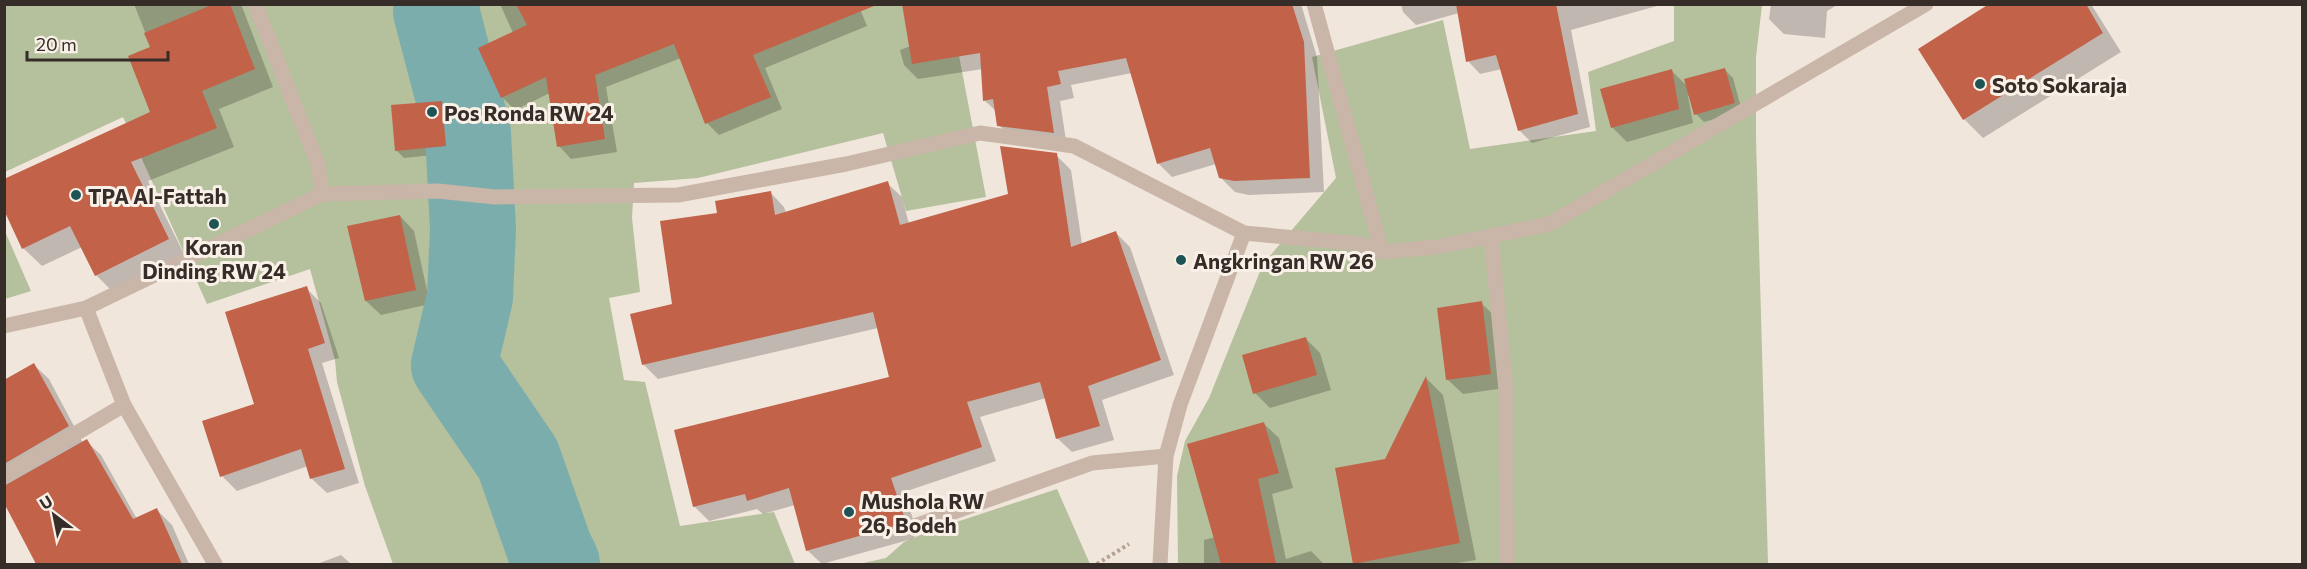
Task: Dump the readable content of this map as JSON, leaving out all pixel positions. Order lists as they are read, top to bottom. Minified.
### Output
{"places":["Soto Sokaraja","Pos Ronda RW 24","TPA Al-Fattah","Koran Dinding RW 24","Angkringan RW 26","Mushola RW 26, Bodeh"],"scale_bar":"20 m","north":"top left"}
